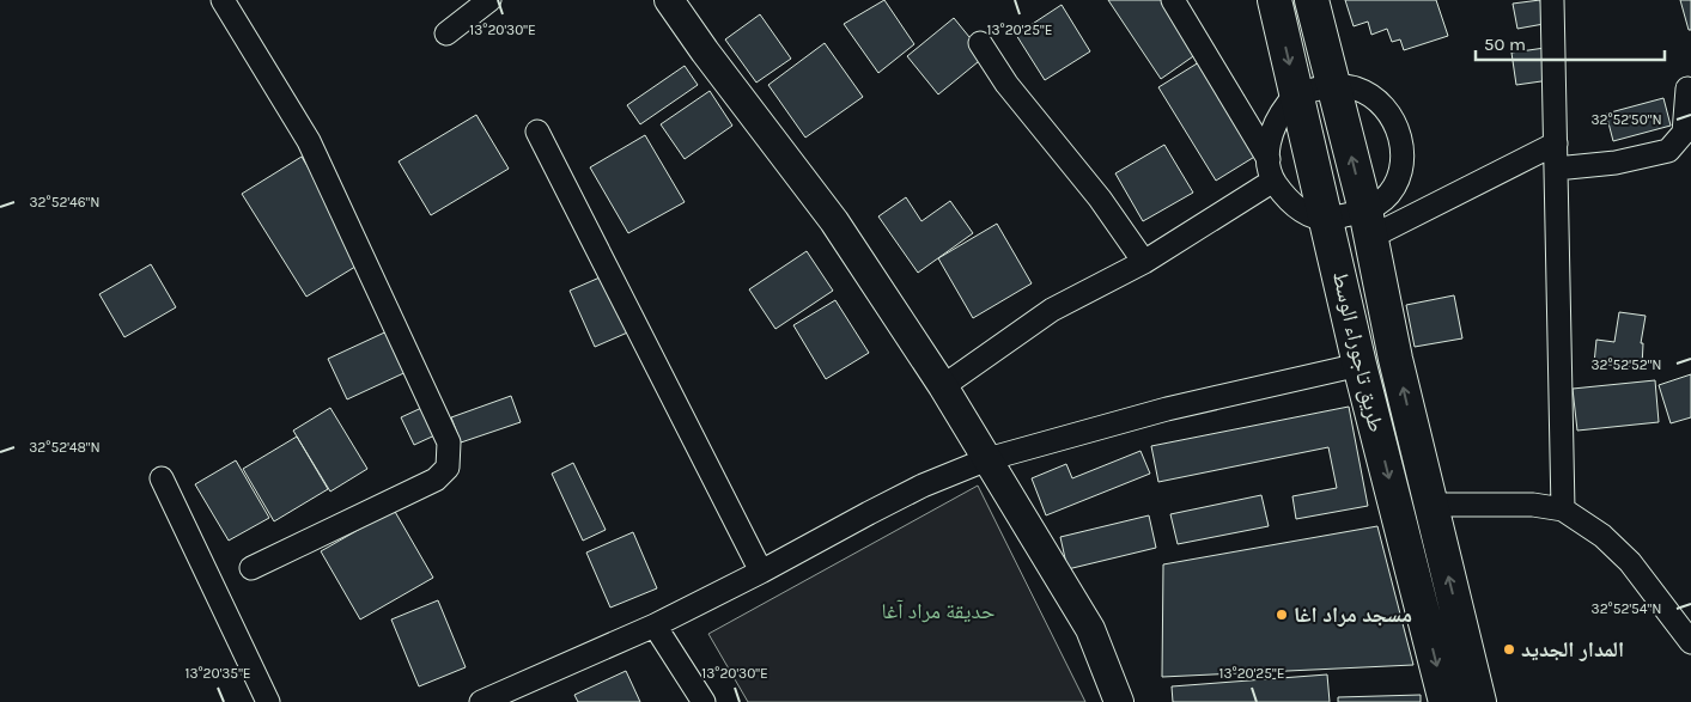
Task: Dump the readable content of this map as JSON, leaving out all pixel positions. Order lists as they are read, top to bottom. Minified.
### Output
{"streets":{"main road":["طريق تاجوراء الوسط"]},"parks":["حديقة مراد آغا"],"places":["مسجد مراد اغا","المدار الجديد"],"scale_bar":"50 m","coordinates":["13°20'30\"E","13°20'25\"E","32°52'50\"N","32°52'46\"N","32°52'52\"N","32°52'48\"N","32°52'54\"N","13°20'35\"E"]}
